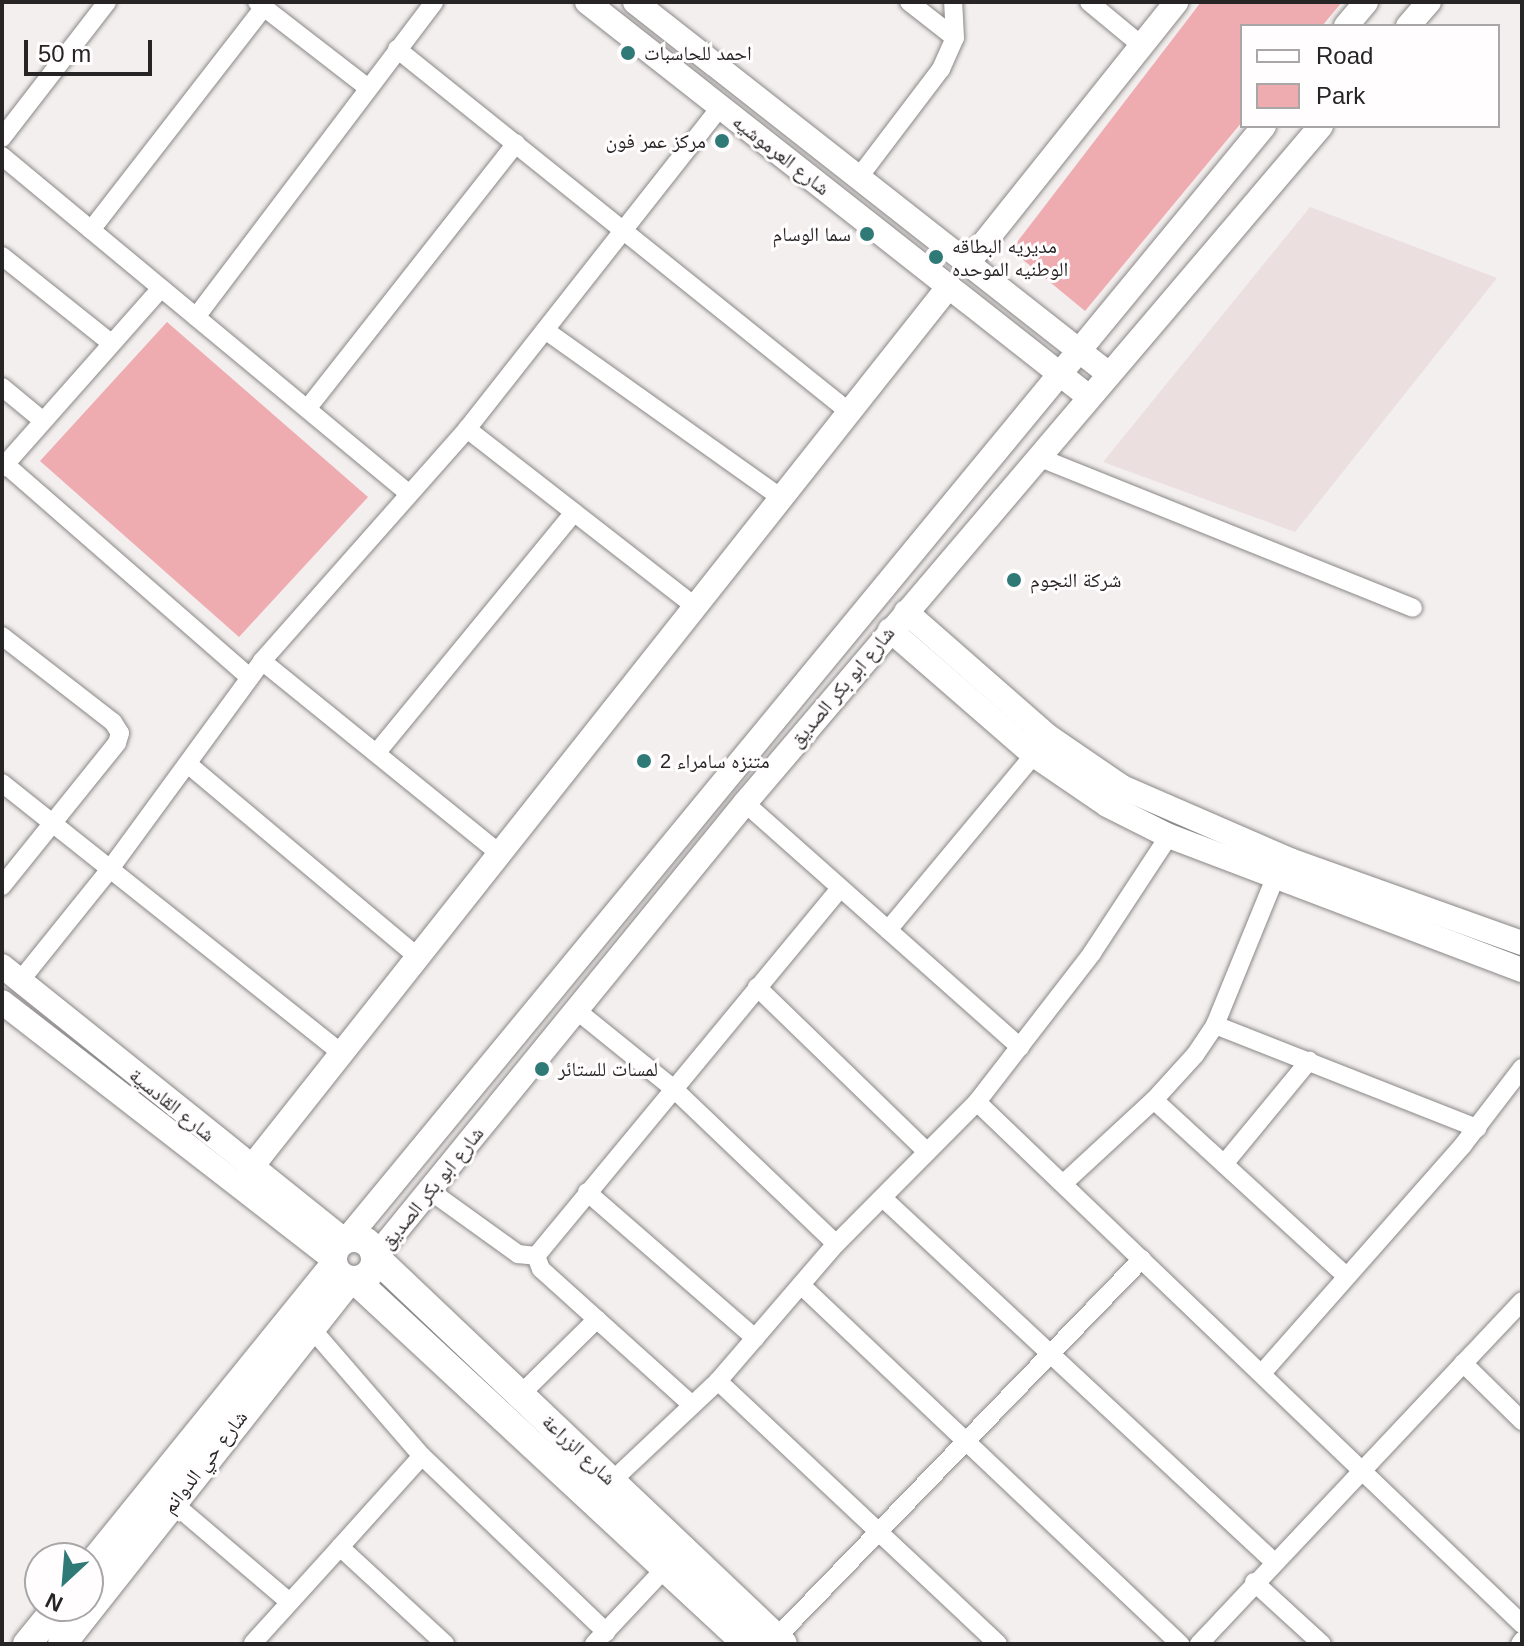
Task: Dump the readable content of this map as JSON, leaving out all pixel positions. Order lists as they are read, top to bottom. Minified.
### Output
{"streets":{"main road":["شارع الزراعة","شارع حي الدوانم"],"street":["شارع العرموشيه","شارع ابو بكر الصديق","شارع القادسية"]},"crossings":[["شارع العرموشيه","شارع ابو بكر الصديق"],["شارع ابو بكر الصديق","شارع القادسية"],["شارع ابو بكر الصديق","شارع الزراعة"],["شارع ابو بكر الصديق","شارع حي الدوانم"],["شارع القادسية","شارع الزراعة"],["شارع القادسية","شارع حي الدوانم"],["شارع الزراعة","شارع حي الدوانم"]],"places":["احمد للحاسبات","مركز عمر فون","سما الوسام","مديريه البطاقه الوطنيه الموحده","شركة النجوم","متنزه سامراء 2","لمسات للستائر"],"legend":["Road","Park"],"scale_bar":"50 m","north":"bottom left"}
